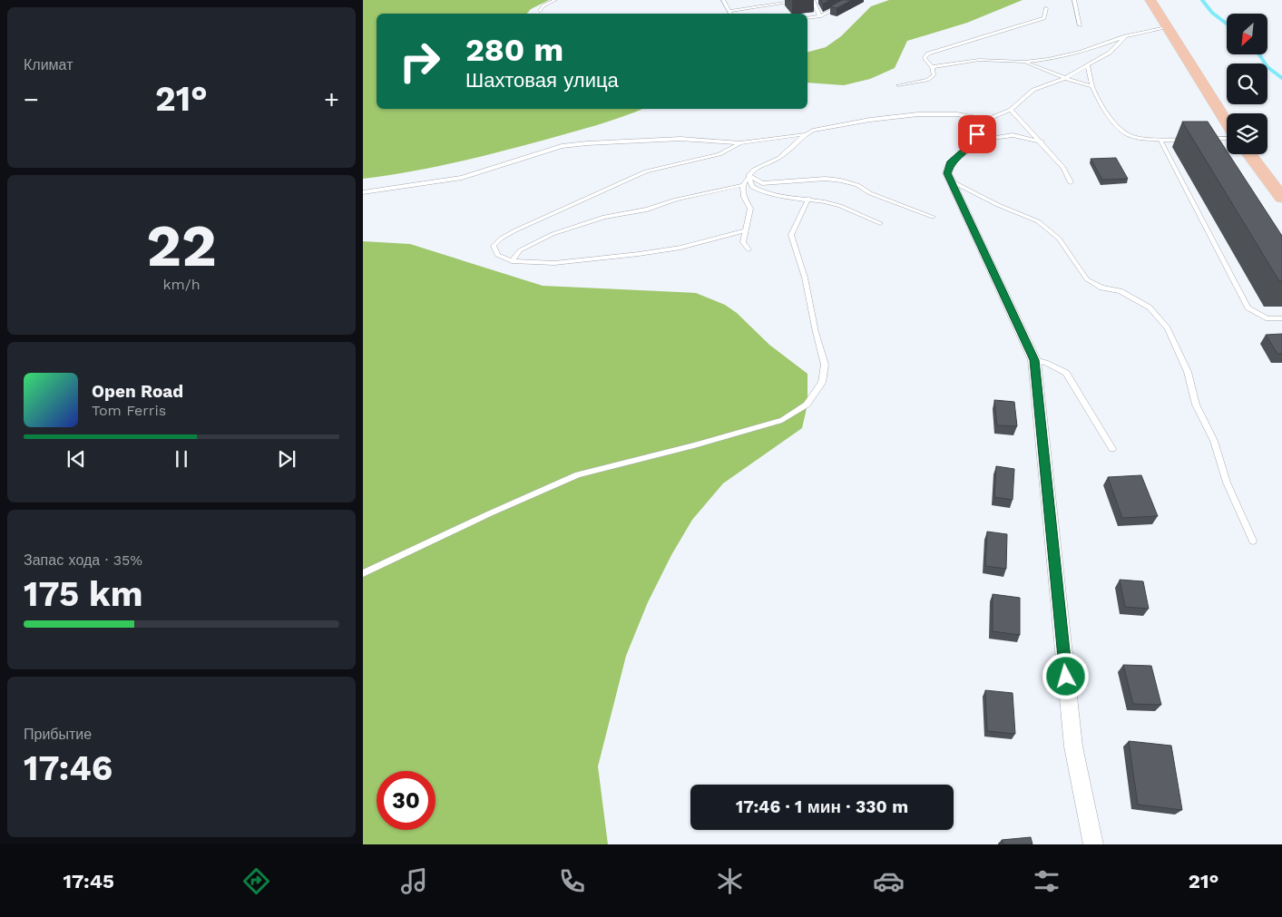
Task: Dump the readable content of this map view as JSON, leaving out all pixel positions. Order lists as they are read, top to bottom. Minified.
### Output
{"north":"bottom left","page":{"tile":["Климат",["22","km/h"],["Запас хода · 35%","175 km"],["Прибытие","17:46"]],"turn":["280 m","Шахтовая улица"],"heat":["−","21°","+"],"song":["Open Road","Tom Ferris"],"limit":"30","trip":"17:46 · 1 мин · 330 m","tabs":["17:45","21°"]}}
